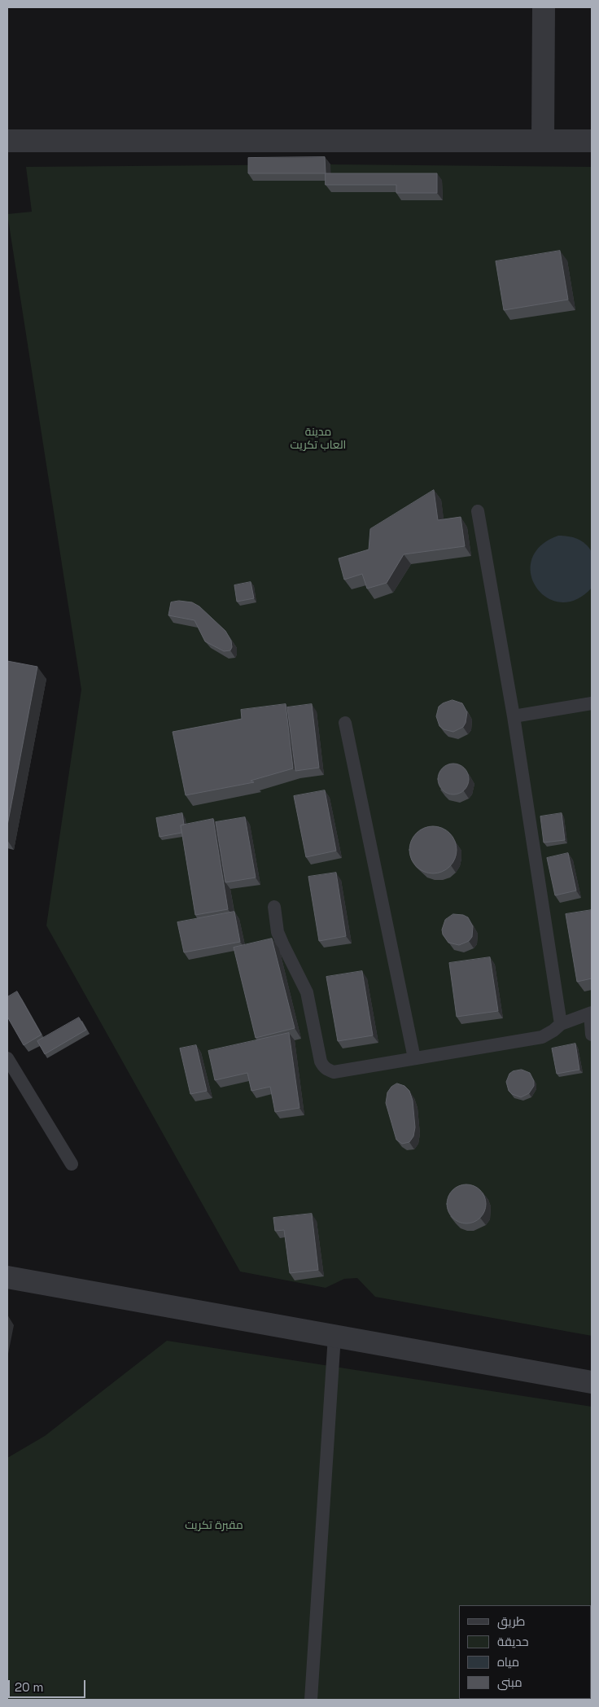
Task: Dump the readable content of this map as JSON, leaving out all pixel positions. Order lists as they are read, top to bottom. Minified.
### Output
{"parks":["مدينة العاب تكريت","مقبرة تكريت"],"legend":["طريق","حديقة","مياه","مبنى"],"scale_bar":"20 m"}
